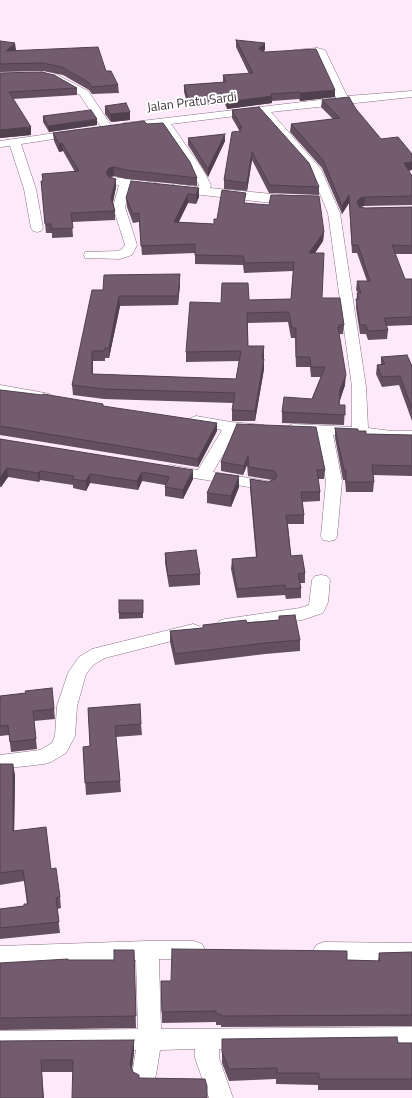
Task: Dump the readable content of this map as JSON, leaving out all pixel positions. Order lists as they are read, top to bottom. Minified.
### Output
{"streets":{"street":["Jalan Pratu Sardi"]}}
